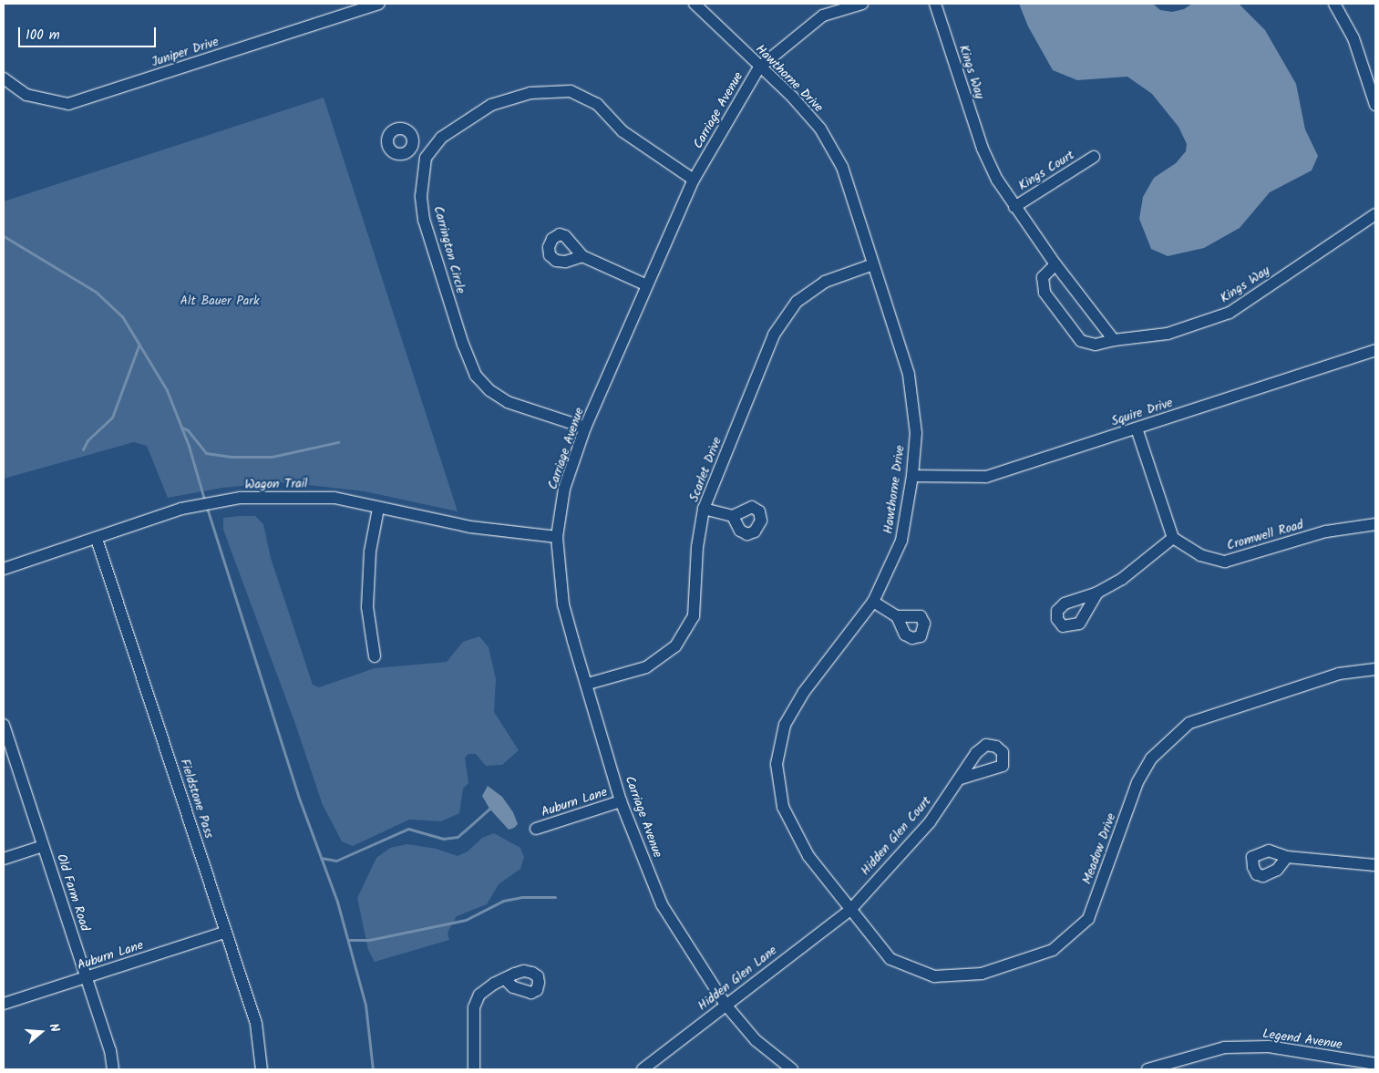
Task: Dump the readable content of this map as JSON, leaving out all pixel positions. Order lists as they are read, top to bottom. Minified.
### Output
{"streets":{"street":["Juniper Drive","Kings Way","Hawthorne Drive","Carriage Avenue","Kings Court","Carrington Circle","Squire Drive","Scarlet Drive","Wagon Trail","Cromwell Road","Fieldstone Pass","Auburn Lane","Hidden Glen Court","Meadow Drive","Old Farm Road","Hidden Glen Lane","Legend Avenue"]},"crossings":[["Kings Way","Kings Court"],["Hawthorne Drive","Carriage Avenue"],["Hawthorne Drive","Squire Drive"],["Hawthorne Drive","Scarlet Drive"],["Hawthorne Drive","Hidden Glen Court"],["Hawthorne Drive","Meadow Drive"],["Hawthorne Drive","Hidden Glen Lane"],["Carriage Avenue","Carrington Circle"],["Carriage Avenue","Scarlet Drive"],["Carriage Avenue","Wagon Trail"],["Carriage Avenue","Auburn Lane"],["Carriage Avenue","Hidden Glen Lane"],["Wagon Trail","Fieldstone Pass"],["Fieldstone Pass","Auburn Lane"],["Auburn Lane","Old Farm Road"],["Hidden Glen Court","Meadow Drive"],["Hidden Glen Court","Hidden Glen Lane"],["Meadow Drive","Hidden Glen Lane"]],"parks":["Alt Bauer Park"],"scale_bar":"100 m","north":"right"}
